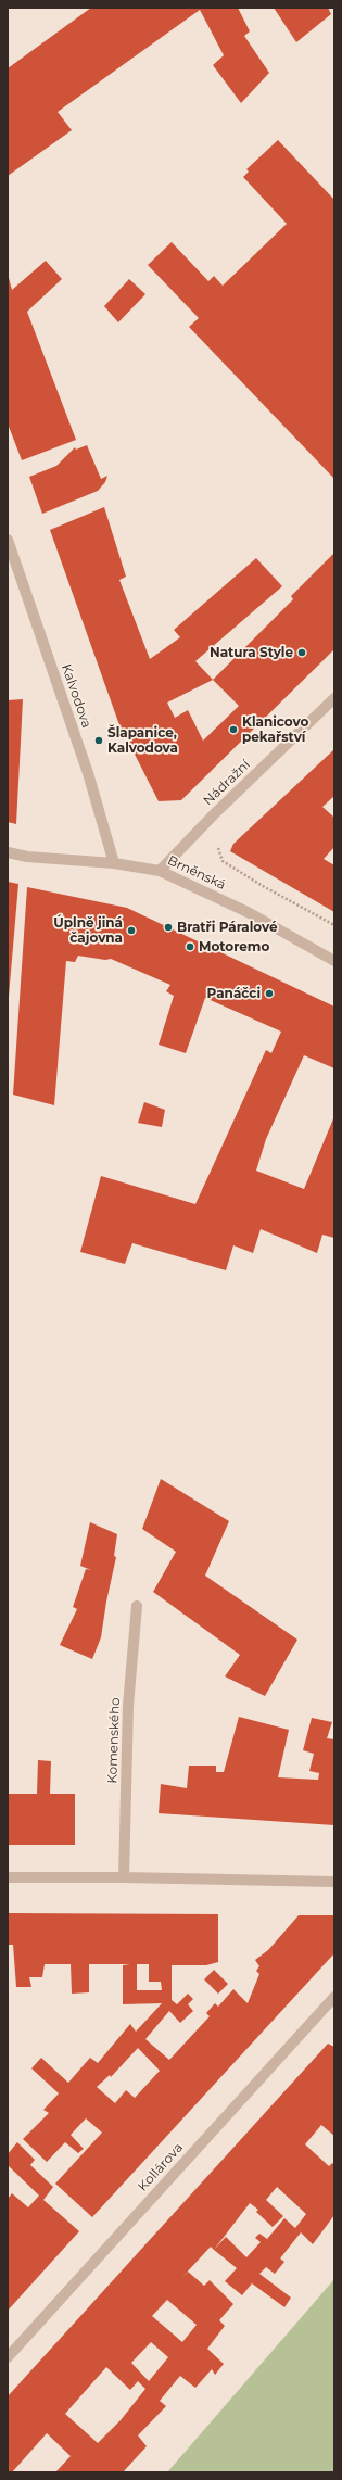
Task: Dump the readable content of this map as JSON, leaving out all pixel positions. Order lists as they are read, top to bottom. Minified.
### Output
{"streets":{"street":["Kalvodova","Nádražní","Brněnská","Komenského","Kollárova"]},"crossings":[["Kalvodova","Brněnská"],["Nádražní","Brněnská"]],"places":["Natura Style","Klanicovo pekařství","Šlapanice, Kalvodova","Bratři Páralové","Úplně jiná čajovna","Motoremo","Panáčci"]}
